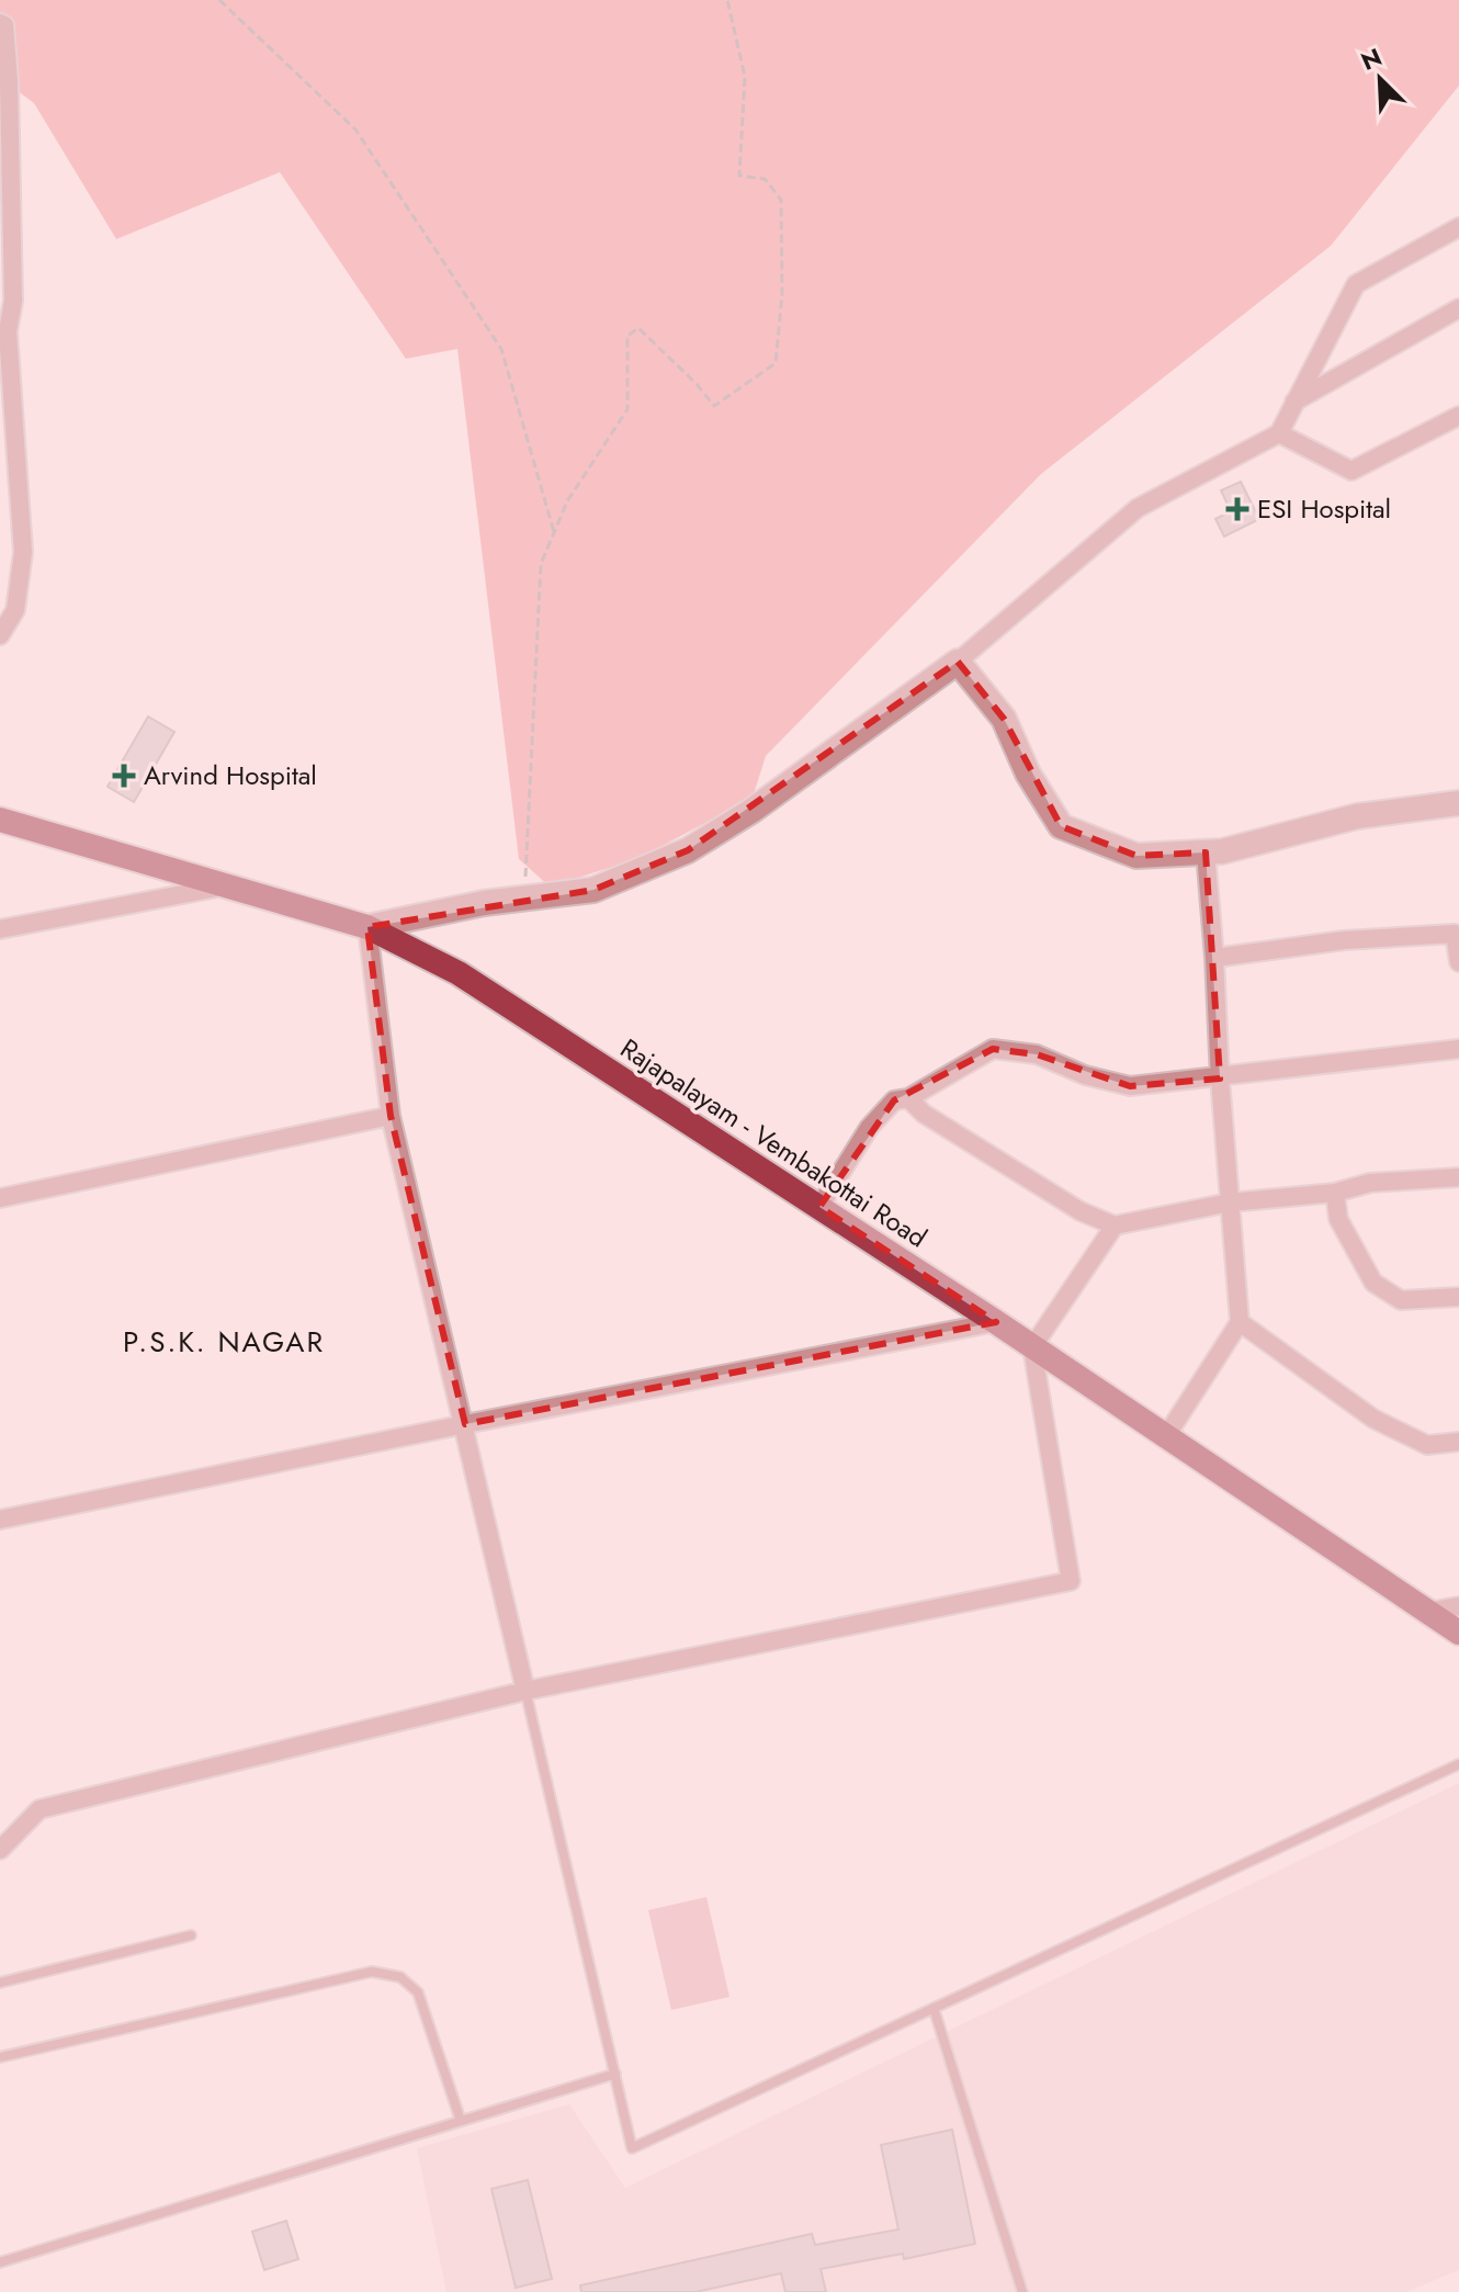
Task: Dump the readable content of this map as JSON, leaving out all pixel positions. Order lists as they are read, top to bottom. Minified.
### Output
{"streets":{"main road":["Rajapalayam - Vembakottai Road"]},"districts":["P.S.K. NAGAR"],"places":{"health":["ESI Hospital","Arvind Hospital"]},"north":"top left"}
